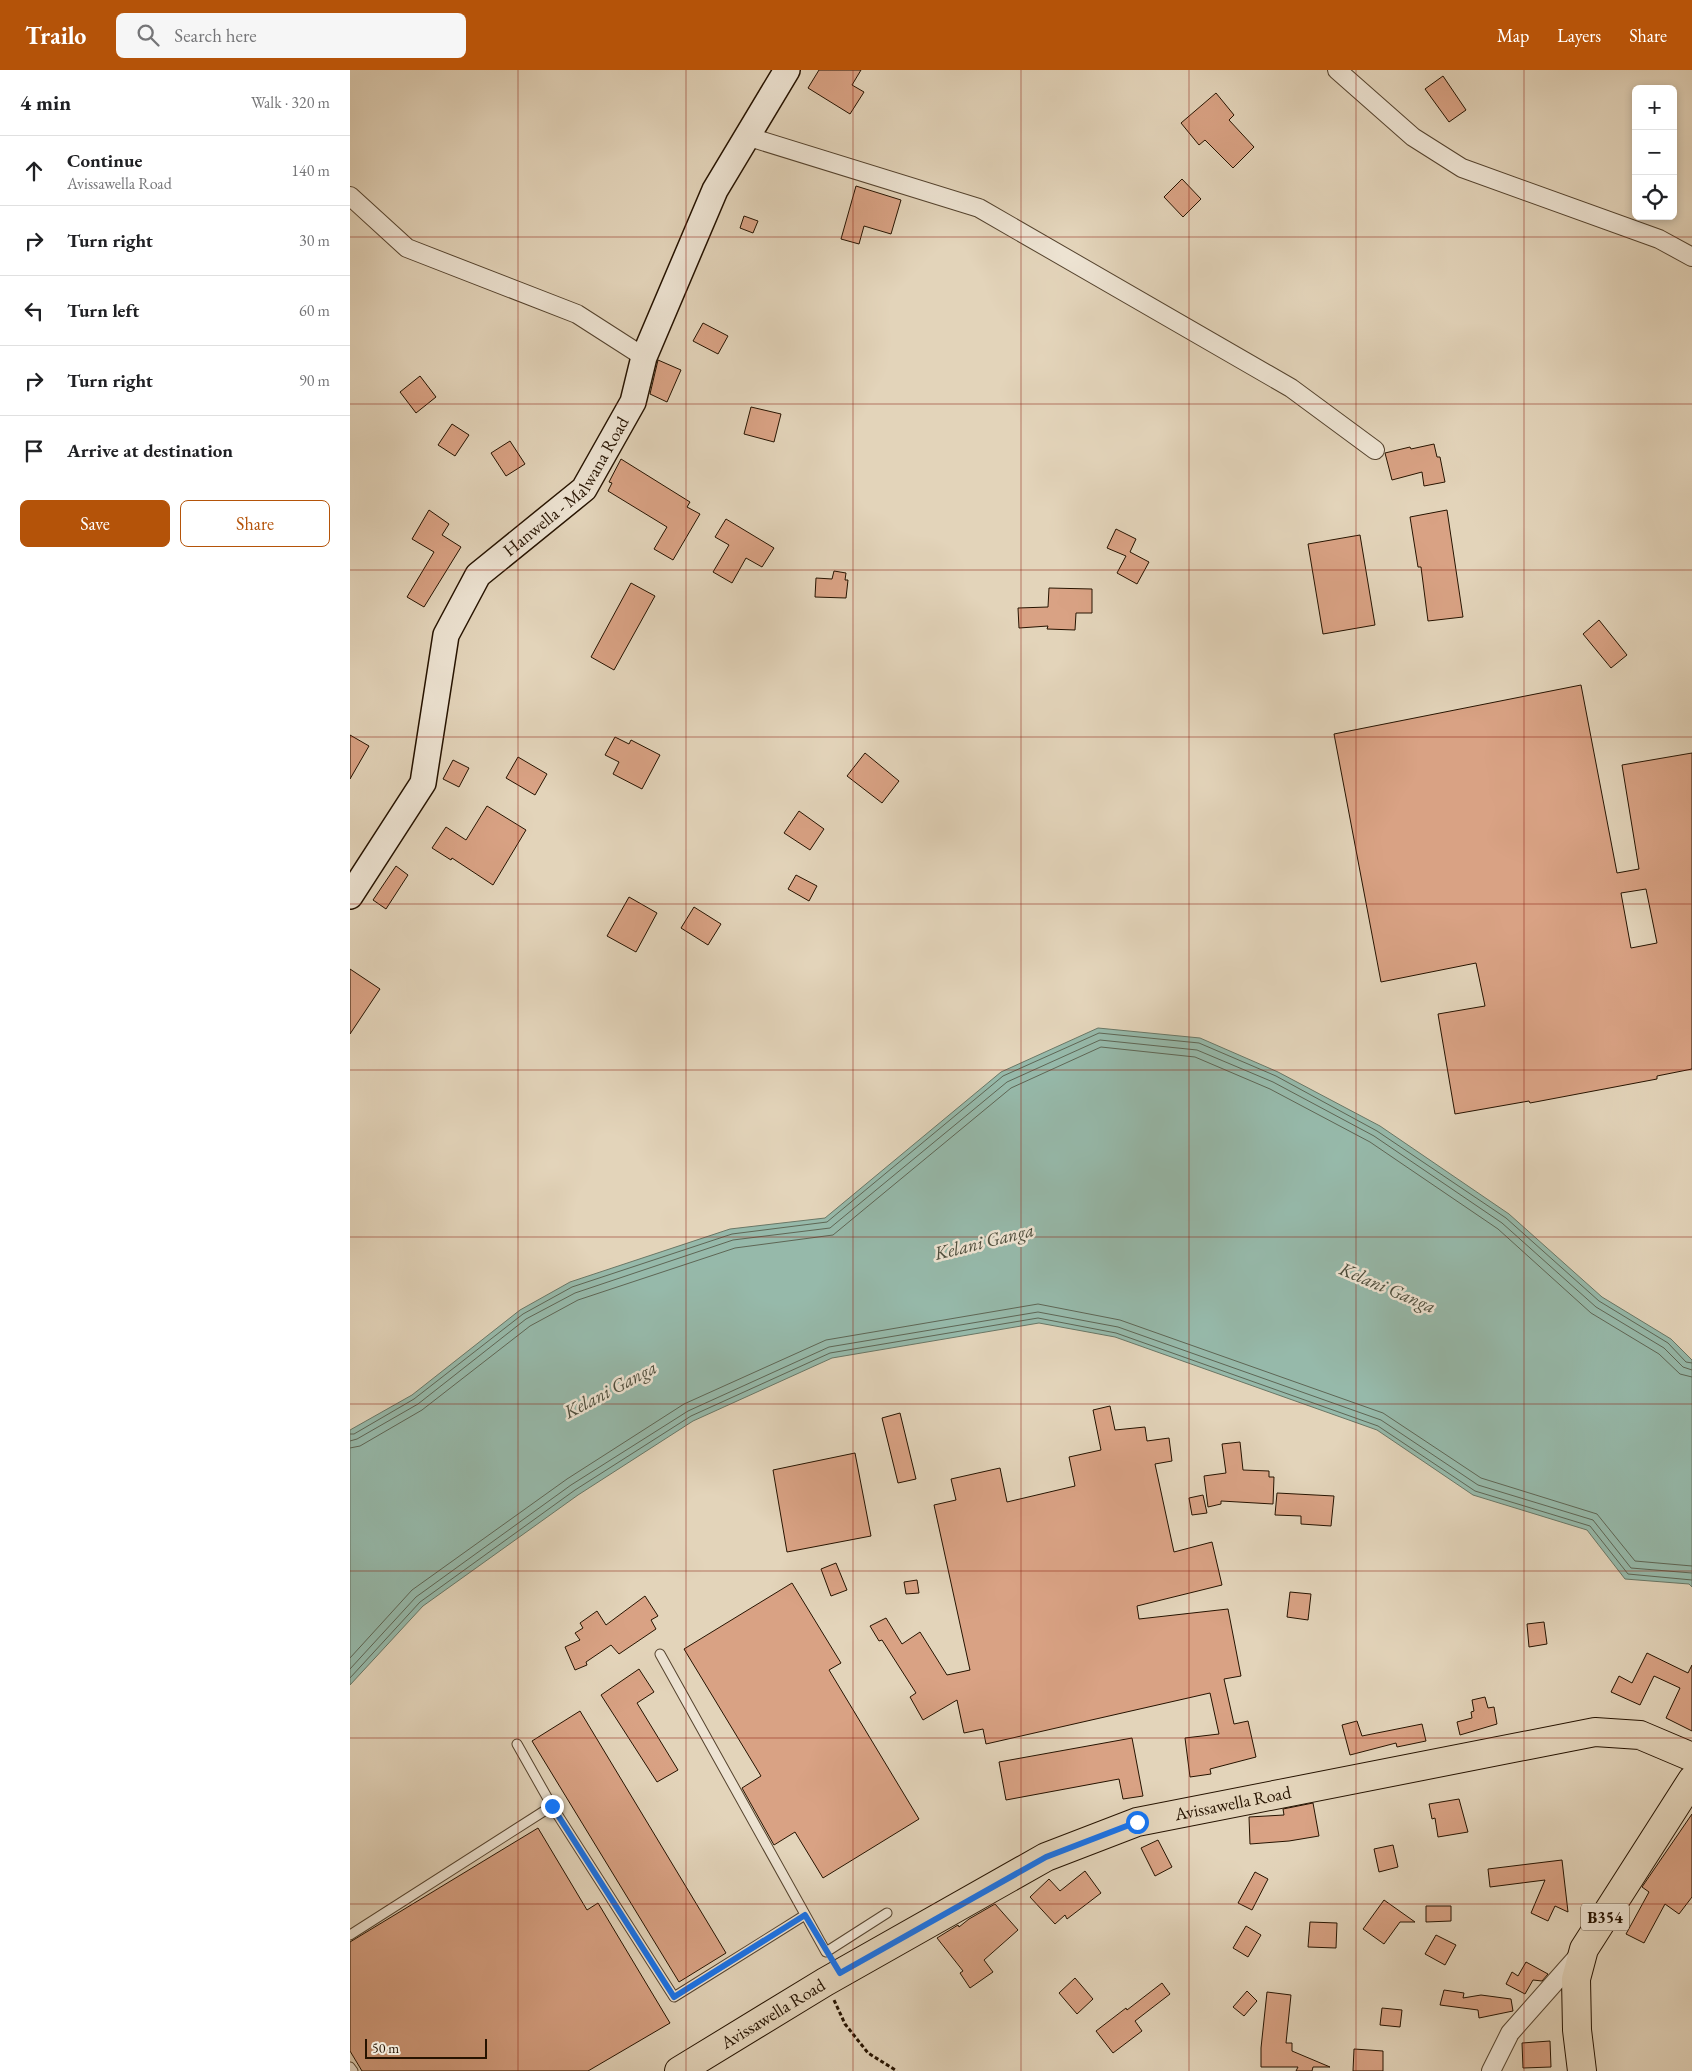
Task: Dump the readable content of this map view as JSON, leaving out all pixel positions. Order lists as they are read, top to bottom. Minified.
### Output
{"streets":{"main road":["Avissawella Road","B354"],"street":["Hanwella - Malwana Road"]},"water":["Kelani Ganga"],"scale_bar":"50 m","page":{"header":"Trailo","search":"Search here","nav":["Map","Layers","Share"],"heading":["4 min","Walk · 320 m"],"map_buttons":["+","−"],"list":[["Continue","Avissawella Road","140 m"],["Turn right","30 m"],["Turn left","60 m"],["Turn right","90 m"],"Arrive at destination"],"buttons":["Save","Share"],"scale":"50 m"}}
